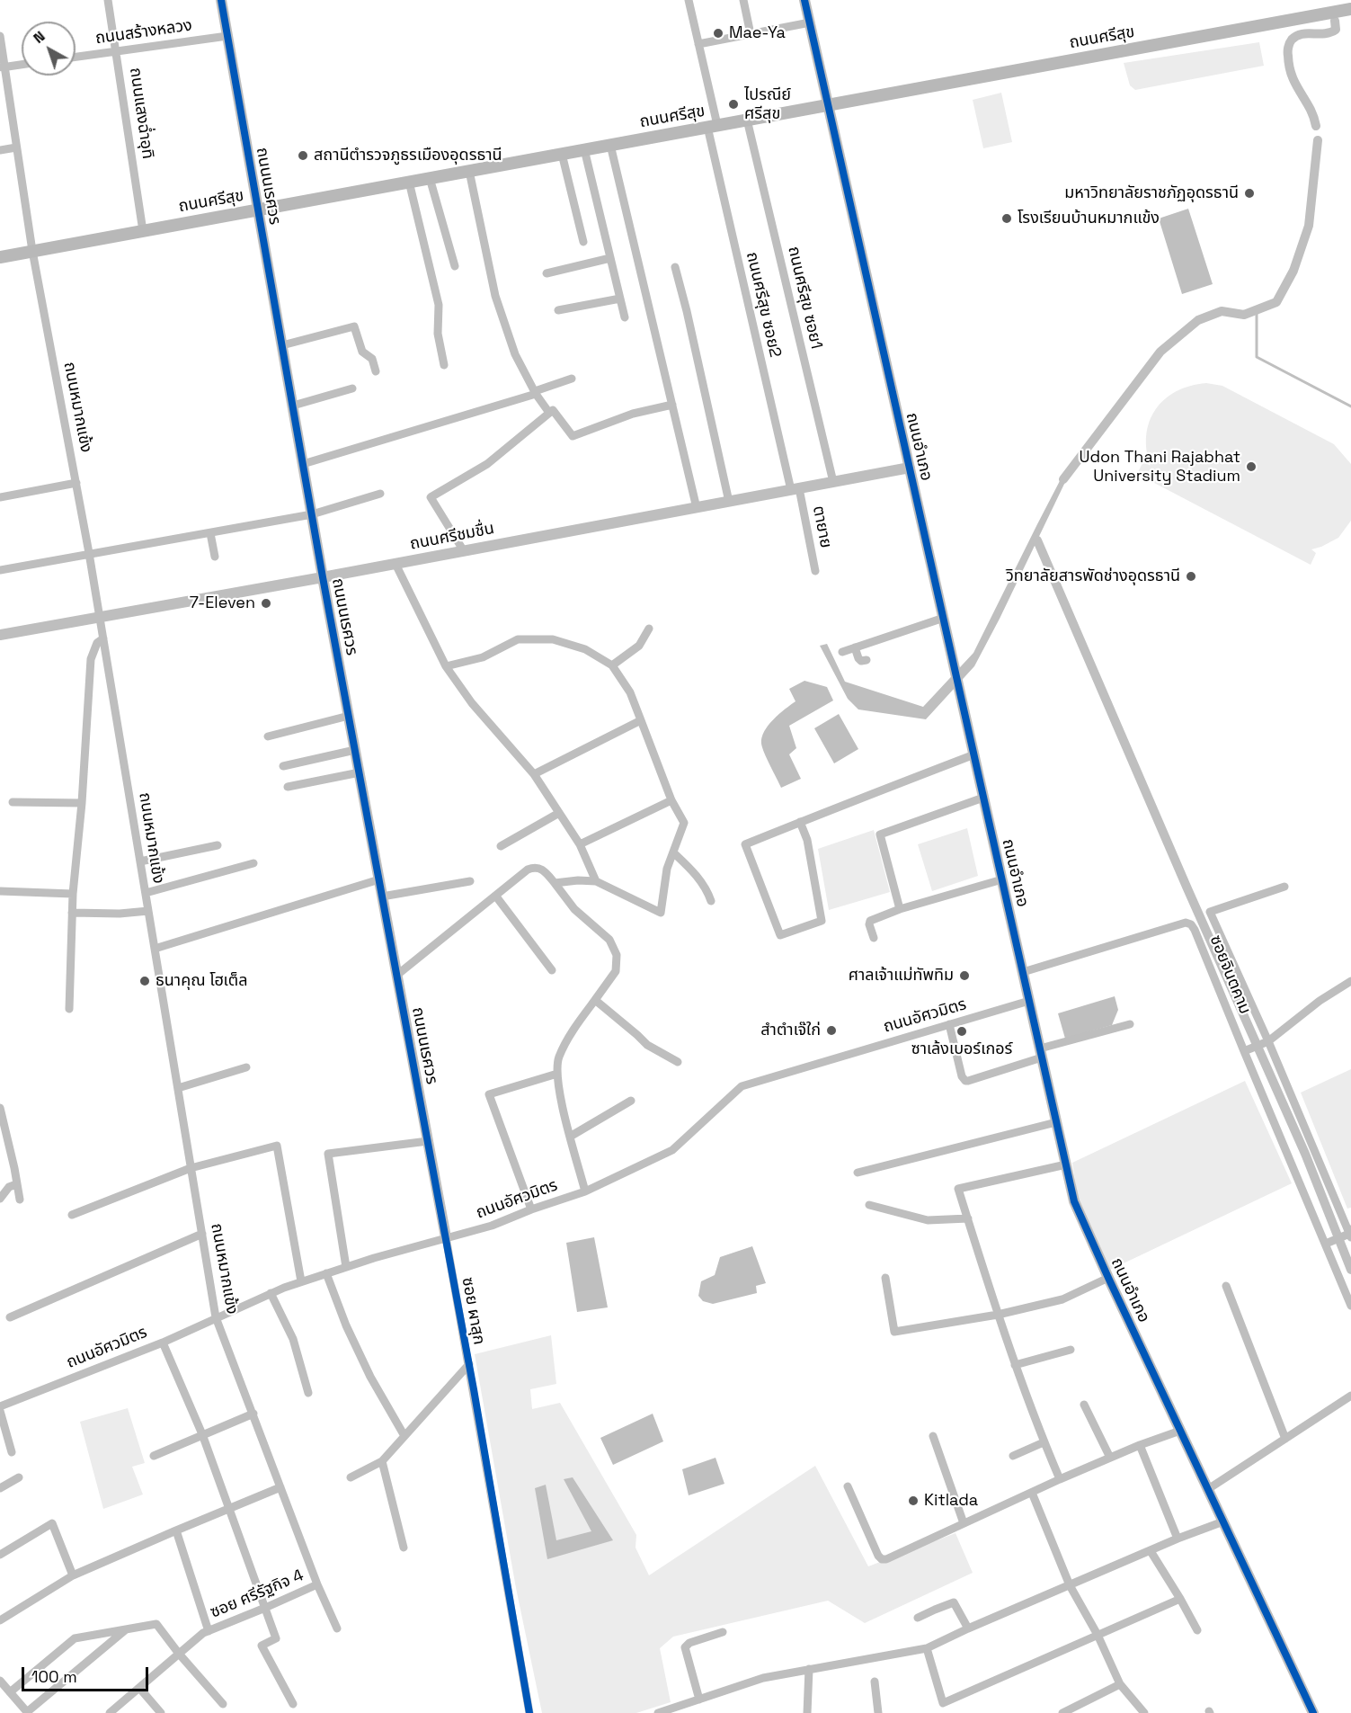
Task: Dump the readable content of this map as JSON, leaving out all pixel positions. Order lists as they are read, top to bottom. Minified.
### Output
{"streets":{"main road":["ถนนศรีสุข"],"street":["ถนนสร้างหลวง","ถนนแสงฉ่ำอุทิ","ถนนนเรศวร","ถนนศรีสุข ซอย1","ถนนศรีสุข ซอย2","ถนนหมากแข้ง","ถนนอำเภอ","ตายาย","ถนนศรีชมชื่น","ซอยจินตคาม","ถนนอัศวมิตร","ซอย ผาสุก","ซอย ศรีรัฐกิจ 4"]},"crossings":[["ถนนสร้างหลวง","ถนนแสงฉ่ำอุทิ"],["ถนนสร้างหลวง","ถนนนเรศวร"],["ถนนศรีสุข","ถนนแสงฉ่ำอุทิ"],["ถนนศรีสุข","ถนนนเรศวร"],["ถนนศรีสุข","ถนนศรีสุข ซอย1"],["ถนนศรีสุข","ถนนศรีสุข ซอย2"],["ถนนศรีสุข","ถนนหมากแข้ง"],["ถนนศรีสุข","ถนนอำเภอ"],["ถนนนเรศวร","ถนนศรีชมชื่น"],["ถนนนเรศวร","ถนนอัศวมิตร"],["ถนนนเรศวร","ซอย ผาสุก"],["ถนนศรีสุข ซอย1","ถนนศรีชมชื่น"],["ถนนศรีสุข ซอย2","ตายาย"],["ถนนศรีสุข ซอย2","ถนนศรีชมชื่น"],["ถนนหมากแข้ง","ถนนศรีชมชื่น"],["ถนนหมากแข้ง","ถนนอัศวมิตร"],["ถนนหมากแข้ง","ซอย ศรีรัฐกิจ 4"],["ถนนอำเภอ","ถนนศรีชมชื่น"],["ถนนอำเภอ","ซอยจินตคาม"],["ถนนอำเภอ","ถนนอัศวมิตร"],["ตายาย","ถนนศรีชมชื่น"],["ถนนอัศวมิตร","ซอย ผาสุก"]],"places":["Mae-Ya","ไปรณีย์ ศรีสุข","สถานีตำรวจภูธรเมืองอุดรธานี","มหาวิทยาลัยราชภัฏอุดรธานี","โรงเรียนบ้านหมากแข้ง","Udon Thani Rajabhat University Stadium","วิทยาลัยสารพัดช่างอุดรธานี","7-Eleven","ศาลเจ้าแม่ทัพทิม","ธนาคุณ โฮเต็ล","สำตำเจ๊ใก่","ซาเล้งเบอร์เกอร์","Kitlada"],"scale_bar":"100 m","north":"top left"}
